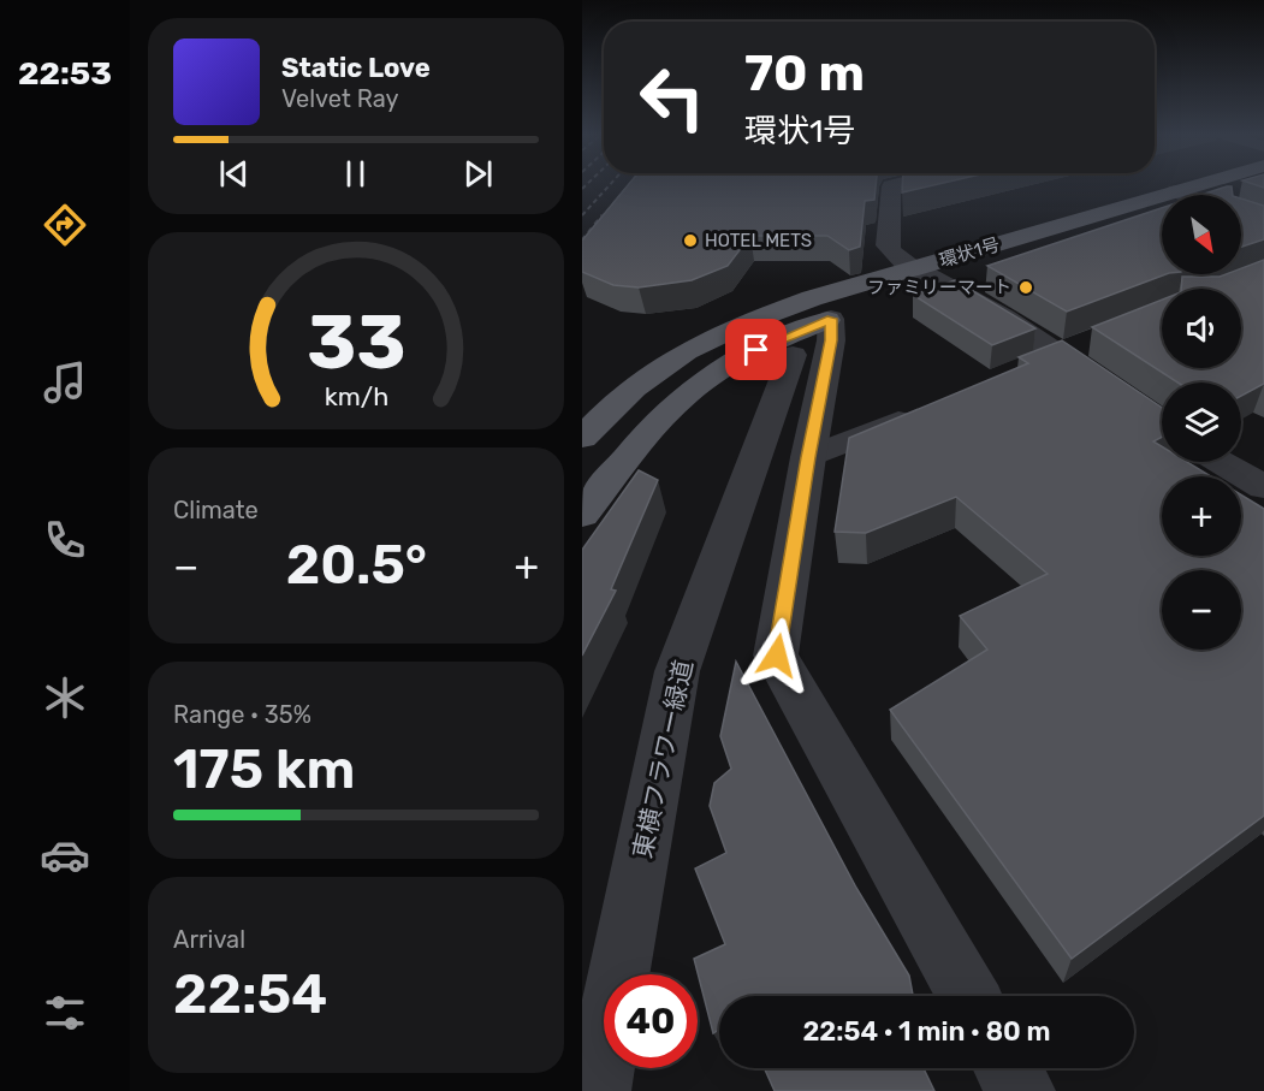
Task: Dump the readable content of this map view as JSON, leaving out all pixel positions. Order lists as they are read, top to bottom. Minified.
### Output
{"streets":{"main road":["環状1号"],"street":["東横フラワー緑道"]},"places":["HOTEL METS","ファミリーマート"],"north":"bottom right","page":{"tabs":"22:53","turn":["70 m","環状1号"],"song":["Static Love","Velvet Ray"],"map_buttons":["+","−"],"tile":["Climate",["Range · 35%","175 km"],["Arrival","22:54"]],"heat":["−","20.5°","+"],"limit":"40","trip":"22:54 · 1 min · 80 m","gauge":["33","km/h"]}}
